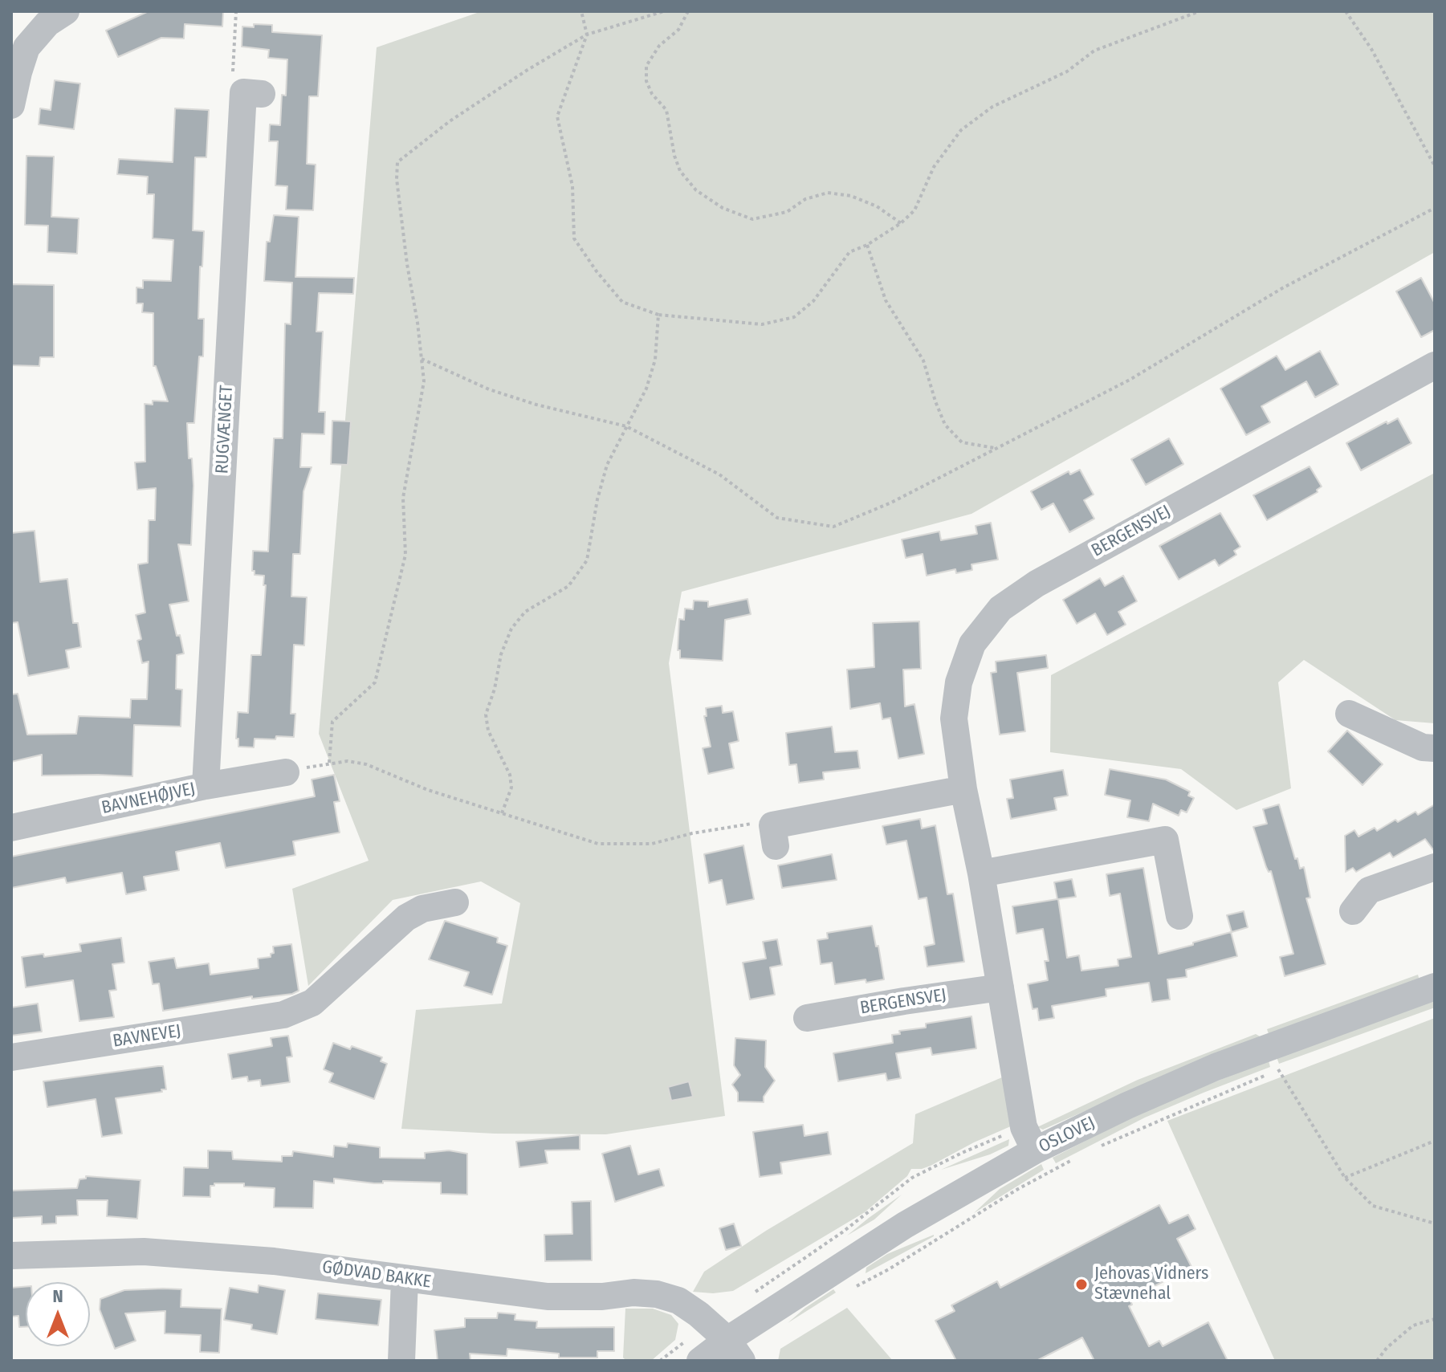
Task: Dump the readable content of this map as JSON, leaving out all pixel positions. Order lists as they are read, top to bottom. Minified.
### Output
{"streets":{"street":["RUGVÆNGET","BERGENSVEJ","BAVNEHØJVEJ","BAVNEVEJ","OSLOVEJ","GØDVAD BAKKE"]},"crossings":[["RUGVÆNGET","BAVNEHØJVEJ"],["BERGENSVEJ","OSLOVEJ"],["OSLOVEJ","GØDVAD BAKKE"]],"places":["Jehovas Vidners Stævnehal"],"north":"top"}
